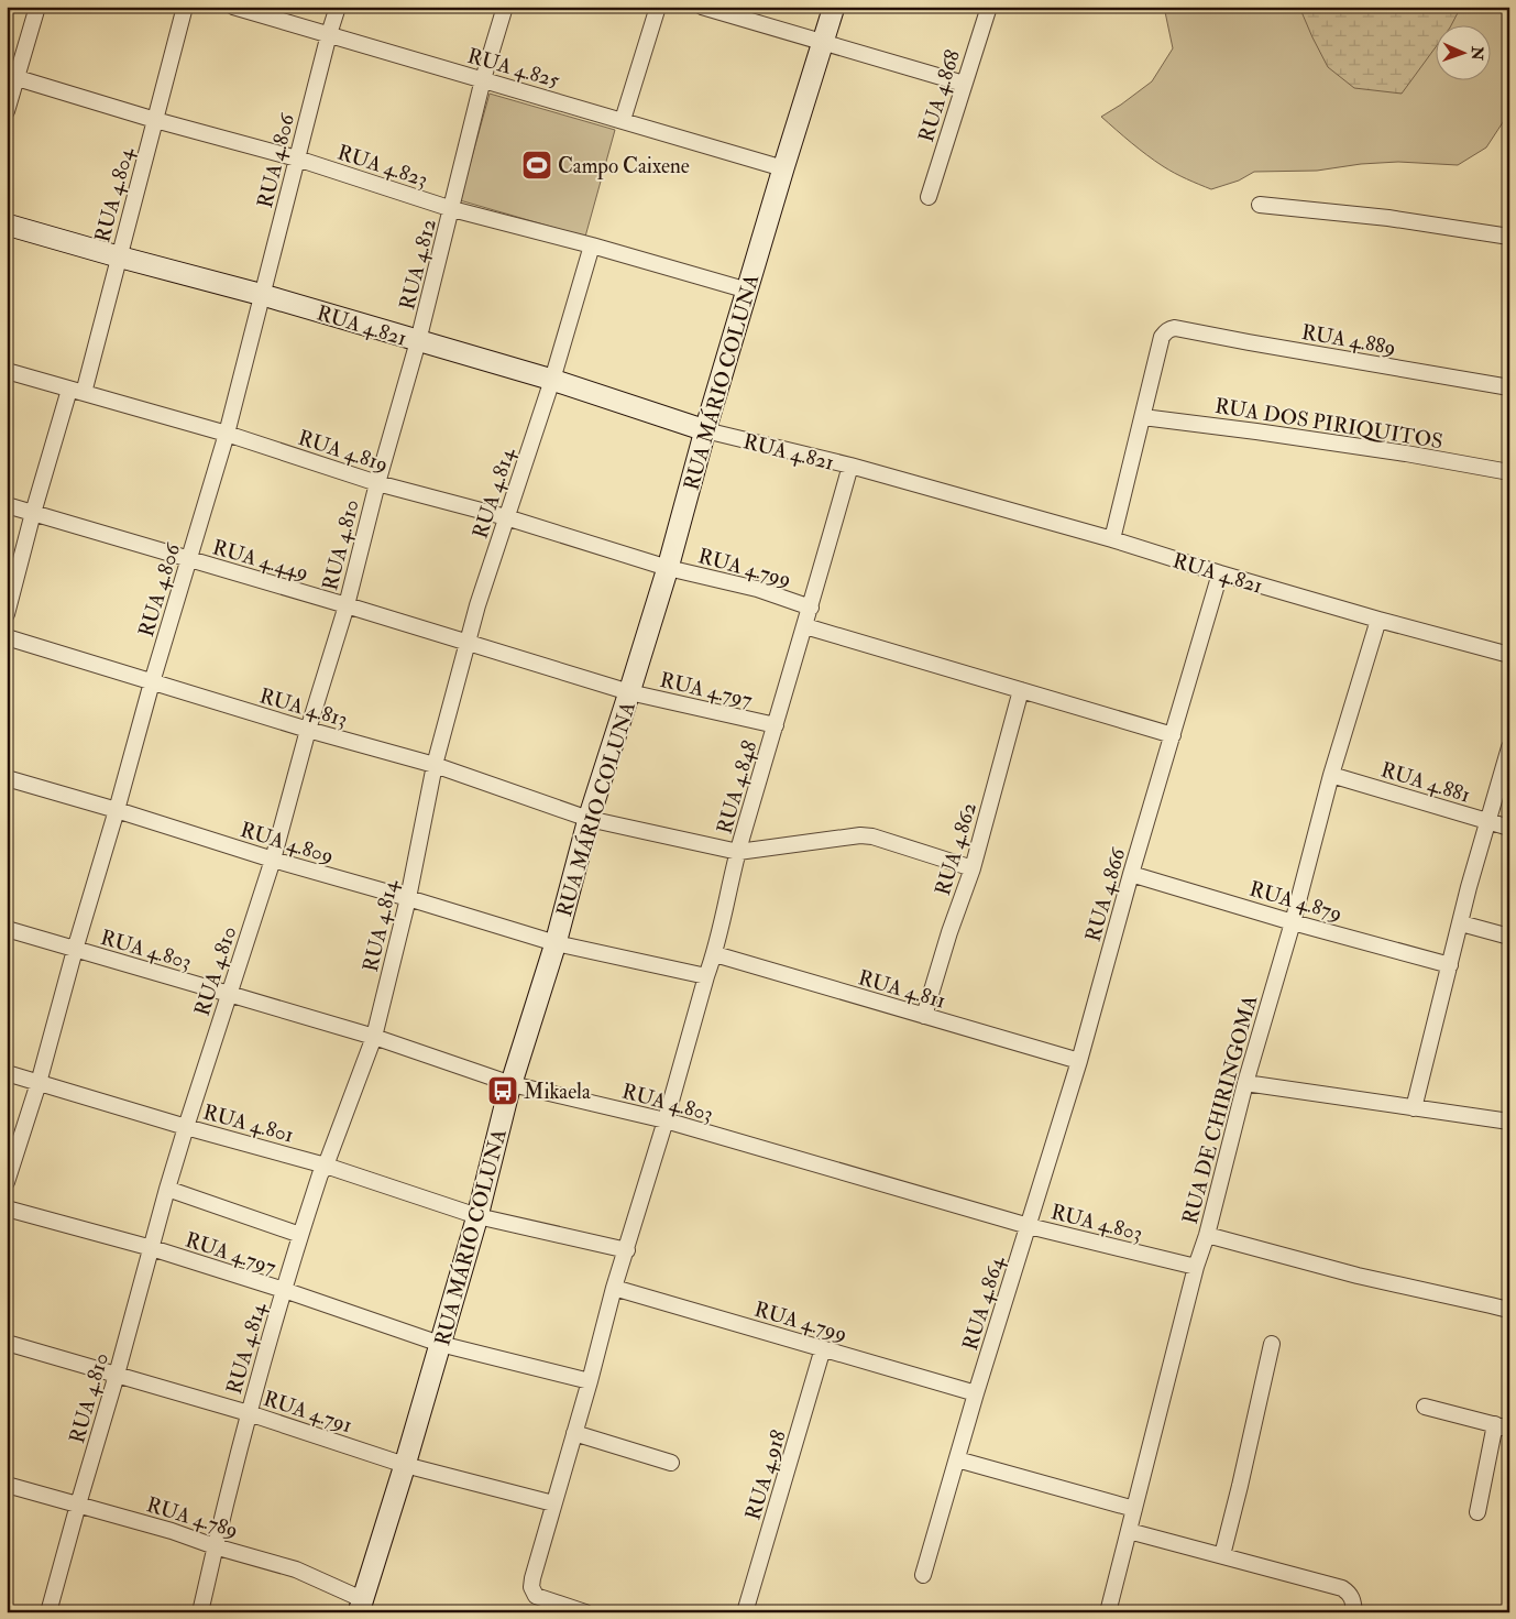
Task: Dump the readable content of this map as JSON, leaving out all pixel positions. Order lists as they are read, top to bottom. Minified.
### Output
{"streets":{"main road":["RUA 4.821","RUA MÁRIO COLUNA"],"street":["RUA 4.825","RUA 4.868","RUA 4.806","RUA 4.823","RUA 4.804","RUA 4.812","RUA 4.889","RUA DOS PIRIQUITOS","RUA 4.819","RUA 4.814","RUA 4.810","RUA 4.449","RUA 4.799","RUA 4.797","RUA 4.813","RUA 4.881","RUA 4.848","RUA 4.809","RUA 4.862","RUA 4.866","RUA 4.879","RUA 4.803","RUA 4.811","RUA DE CHIRINGOMA","RUA 4.801","RUA 4.864","RUA 4.791","RUA 4.918","RUA 4.789"]},"crossings":[["RUA 4.825","RUA 4.806"],["RUA 4.825","RUA 4.812"],["RUA 4.825","RUA MÁRIO COLUNA"],["RUA 4.806","RUA 4.823"],["RUA 4.806","RUA 4.821"],["RUA 4.806","RUA 4.819"],["RUA 4.806","RUA 4.449"],["RUA 4.806","RUA 4.813"],["RUA 4.806","RUA 4.809"],["RUA 4.806","RUA 4.803"],["RUA 4.806","RUA 4.801"],["RUA 4.823","RUA 4.804"],["RUA 4.823","RUA 4.812"],["RUA 4.823","RUA MÁRIO COLUNA"],["RUA 4.823","RUA 4.814"],["RUA 4.804","RUA 4.821"],["RUA 4.804","RUA 4.819"],["RUA 4.804","RUA 4.449"],["RUA 4.812","RUA 4.821"],["RUA 4.812","RUA 4.810"],["RUA 4.821","RUA MÁRIO COLUNA"],["RUA 4.821","RUA 4.814"],["RUA 4.821","RUA 4.810"],["RUA 4.821","RUA 4.848"],["RUA 4.821","RUA 4.866"],["RUA 4.821","RUA DE CHIRINGOMA"],["RUA 4.889","RUA DOS PIRIQUITOS"],["RUA MÁRIO COLUNA","RUA 4.819"],["RUA MÁRIO COLUNA","RUA 4.449"],["RUA MÁRIO COLUNA","RUA 4.799"],["RUA MÁRIO COLUNA","RUA 4.797"],["RUA MÁRIO COLUNA","RUA 4.813"],["RUA MÁRIO COLUNA","RUA 4.809"],["RUA MÁRIO COLUNA","RUA 4.803"],["RUA MÁRIO COLUNA","RUA 4.801"],["RUA MÁRIO COLUNA","RUA 4.791"],["RUA MÁRIO COLUNA","RUA 4.789"],["RUA 4.819","RUA 4.814"],["RUA 4.819","RUA 4.810"],["RUA 4.819","RUA 4.799"],["RUA 4.814","RUA 4.449"],["RUA 4.814","RUA 4.797"],["RUA 4.814","RUA 4.813"],["RUA 4.814","RUA 4.809"],["RUA 4.814","RUA 4.803"],["RUA 4.814","RUA 4.801"],["RUA 4.814","RUA 4.791"],["RUA 4.814","RUA 4.789"],["RUA 4.810","RUA 4.449"],["RUA 4.810","RUA 4.797"],["RUA 4.810","RUA 4.813"],["RUA 4.810","RUA 4.809"],["RUA 4.810","RUA 4.803"],["RUA 4.810","RUA 4.801"],["RUA 4.810","RUA 4.791"],["RUA 4.810","RUA 4.789"],["RUA 4.449","RUA 4.797"],["RUA 4.799","RUA 4.848"],["RUA 4.799","RUA 4.864"],["RUA 4.799","RUA 4.918"],["RUA 4.797","RUA 4.848"],["RUA 4.813","RUA 4.848"],["RUA 4.881","RUA DE CHIRINGOMA"],["RUA 4.848","RUA 4.809"],["RUA 4.848","RUA 4.803"],["RUA 4.848","RUA 4.811"],["RUA 4.848","RUA 4.801"],["RUA 4.848","RUA 4.791"],["RUA 4.862","RUA 4.811"],["RUA 4.866","RUA 4.879"],["RUA 4.866","RUA 4.803"],["RUA 4.866","RUA 4.811"],["RUA 4.866","RUA 4.864"],["RUA 4.879","RUA DE CHIRINGOMA"],["RUA 4.803","RUA DE CHIRINGOMA"],["RUA 4.803","RUA 4.864"]],"places":{"sports":["Campo Caixene"],"bus stop":["Mikaela"]},"north":"right"}
